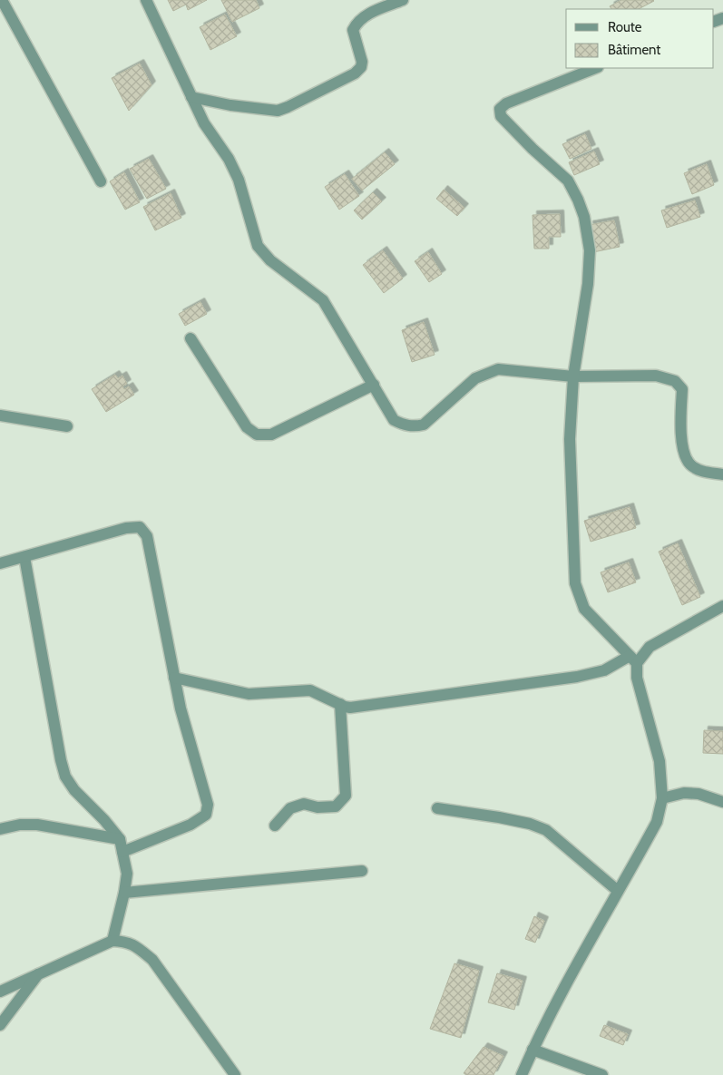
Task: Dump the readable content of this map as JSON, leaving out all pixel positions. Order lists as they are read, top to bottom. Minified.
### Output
{"legend":["Route","Bâtiment"]}
